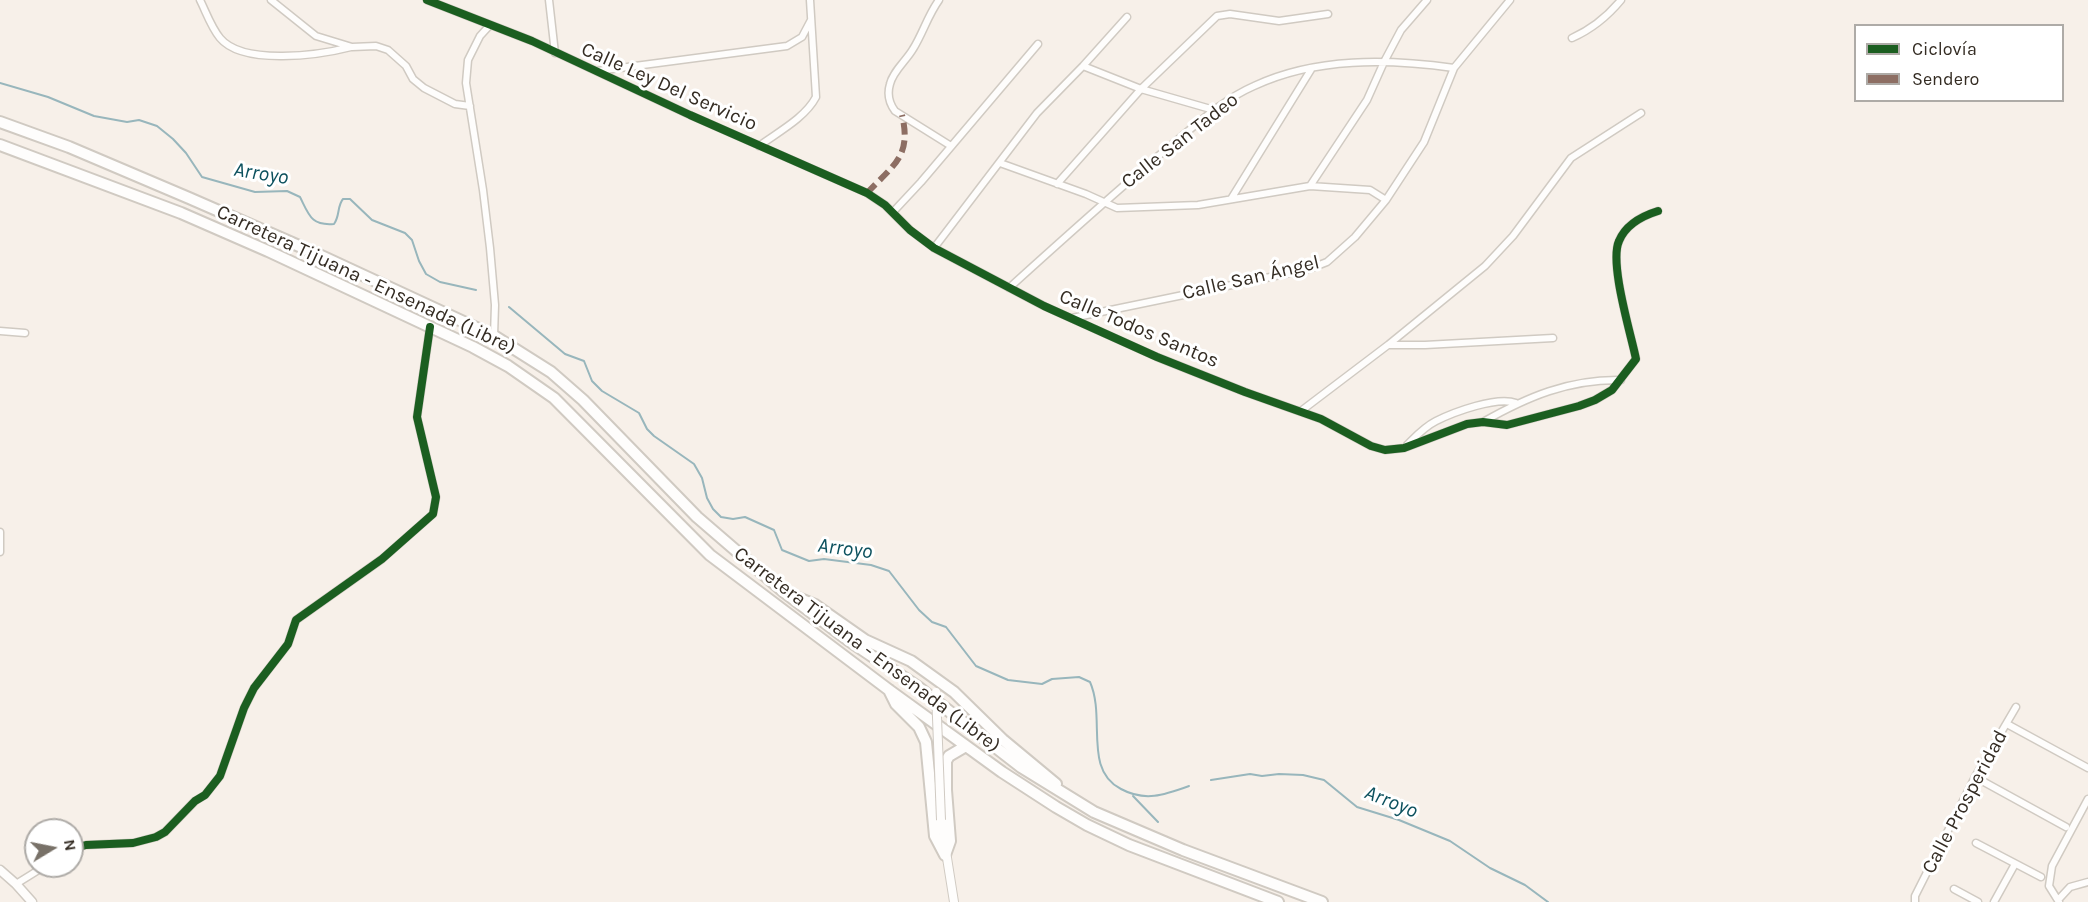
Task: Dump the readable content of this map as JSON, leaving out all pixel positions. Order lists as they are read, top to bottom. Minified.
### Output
{"streets":{"highway":["Carretera Tijuana - Ensenada (Libre)"],"street":["Calle Ley Del Servicio","Calle San Tadeo","Calle San Ángel","Calle Todos Santos","Calle Prosperidad"]},"crossings":[["Calle Ley Del Servicio","Calle Todos Santos"],["Calle San Tadeo","Calle San Ángel"],["Calle San Tadeo","Calle Todos Santos"],["Calle San Ángel","Calle Todos Santos"]],"water":["Arroyo"],"legend":["Ciclovía","Sendero"],"north":"right"}
